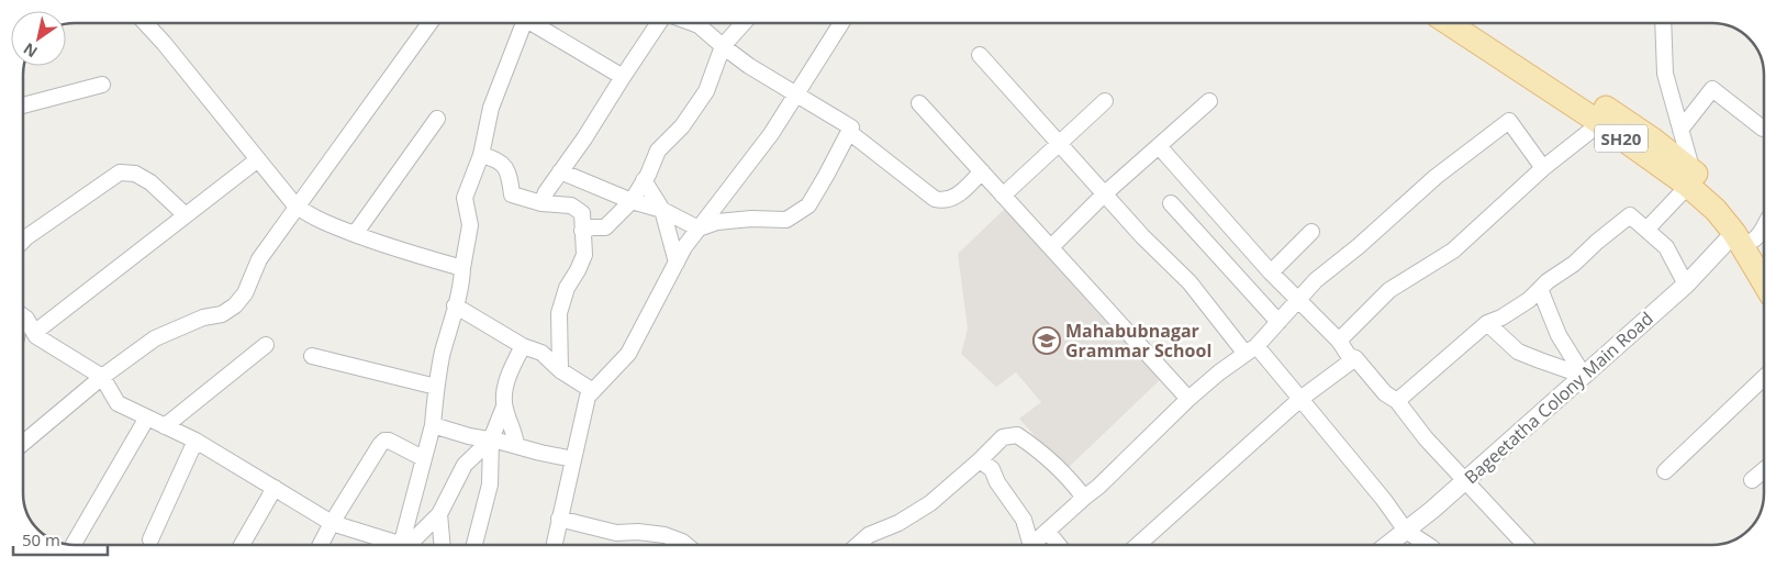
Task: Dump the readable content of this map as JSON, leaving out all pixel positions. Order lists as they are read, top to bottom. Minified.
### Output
{"streets":{"main road":["SH20"],"street":["Bageetatha Colony Main Road"]},"crossings":[["SH20","Bageetatha Colony Main Road"]],"places":{"school or university":["Mahabubnagar Grammar School"]},"scale_bar":"50 m","north":"bottom left"}
